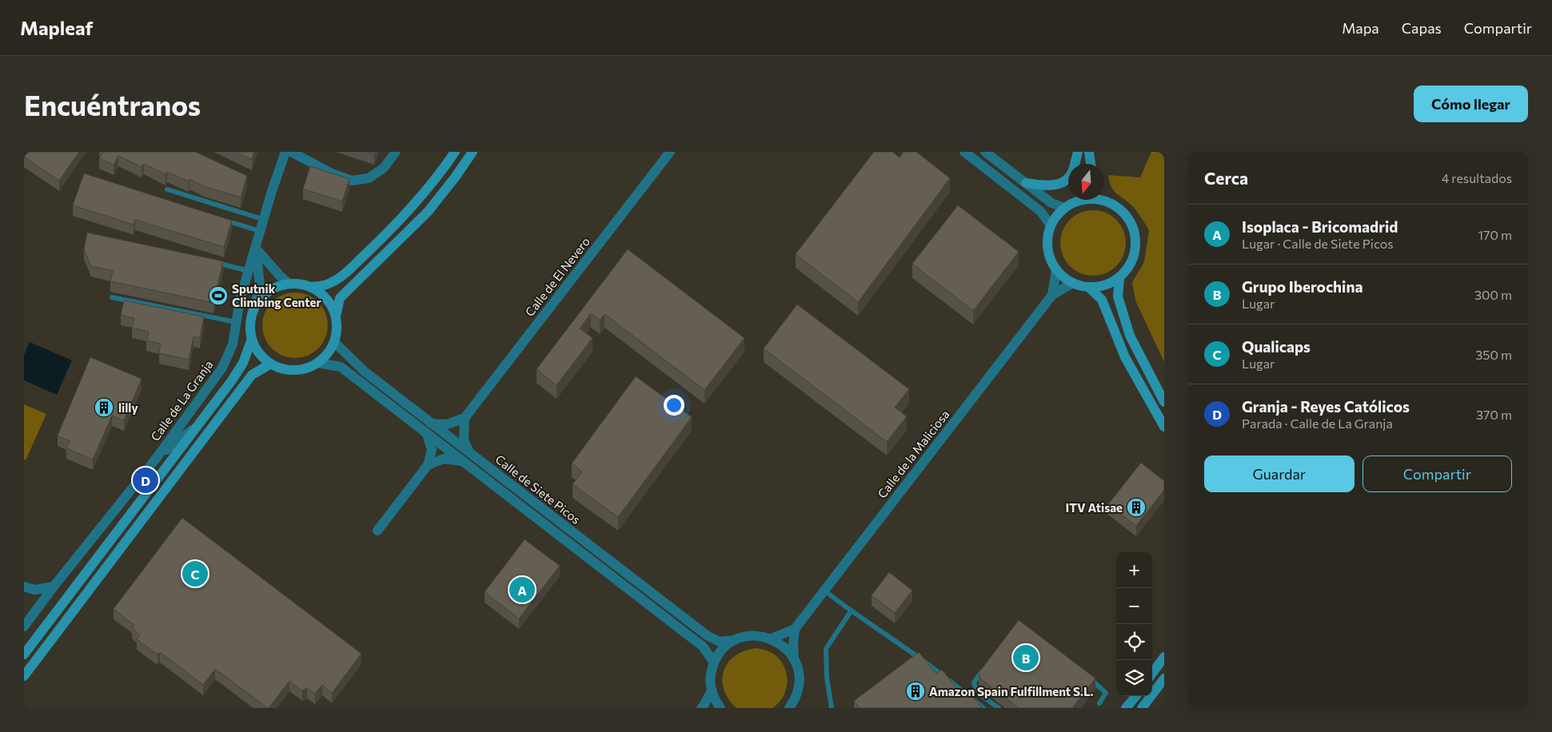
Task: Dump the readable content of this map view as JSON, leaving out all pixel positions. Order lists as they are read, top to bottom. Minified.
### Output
{"streets":{"street":["Calle de El Nevero","Calle de La Granja","Calle de la Maliciosa","Calle de Siete Picos"]},"places":{"sports":["Sputnik Climbing Center"],"building":["lilly","ITV Atisae","Amazon Spain Fulfillment S.L."]},"north":"bottom","page":{"header":"Mapleaf","nav":["Mapa","Capas","Compartir"],"buttons":["Cómo llegar",["Guardar","Compartir"]],"title":"Encuéntranos","heading":["Cerca","4 resultados"],"list":[{"mark":"A","name":"Isoplaca - Bricomadrid","note":"Lugar · Calle de Siete Picos","value":"170 m"},{"mark":"B","name":"Grupo Iberochina","note":"Lugar","value":"300 m"},{"mark":"C","name":"Qualicaps","note":"Lugar","value":"350 m"},{"mark":"D","name":"Granja - Reyes Católicos","note":"Parada · Calle de La Granja","value":"370 m"}],"pins":["D","C","A","B"],"map_buttons":["+","−"]}}
